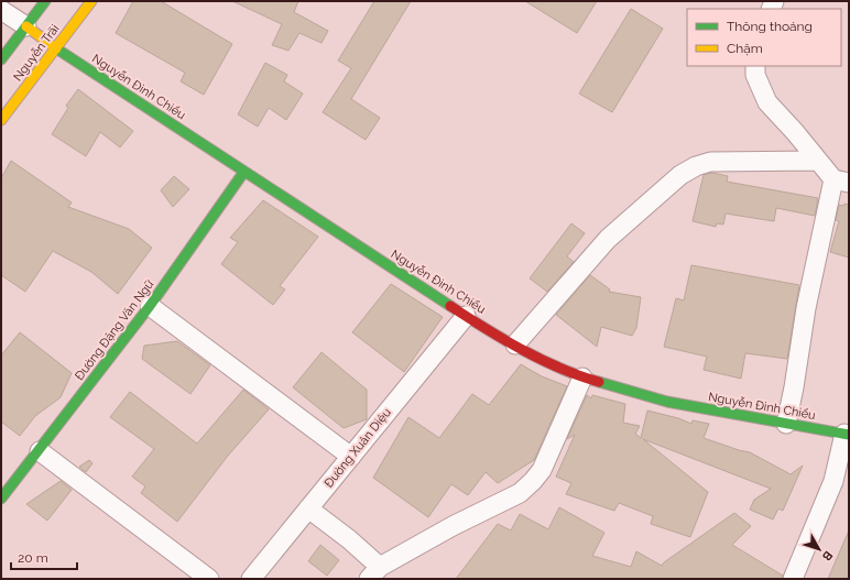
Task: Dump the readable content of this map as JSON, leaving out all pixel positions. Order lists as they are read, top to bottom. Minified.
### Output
{"streets":{"street":["Nguyễn Trãi","Nguyễn Đình Chiểu","Đường Đặng Văn Ngữ","Đường Xuân Diệu"]},"crossings":[["Nguyễn Trãi","Nguyễn Đình Chiểu"],["Nguyễn Đình Chiểu","Đường Đặng Văn Ngữ"],["Nguyễn Đình Chiểu","Đường Xuân Diệu"]],"legend":["Thông thoáng","Chậm"],"scale_bar":"20 m","north":"bottom right"}
